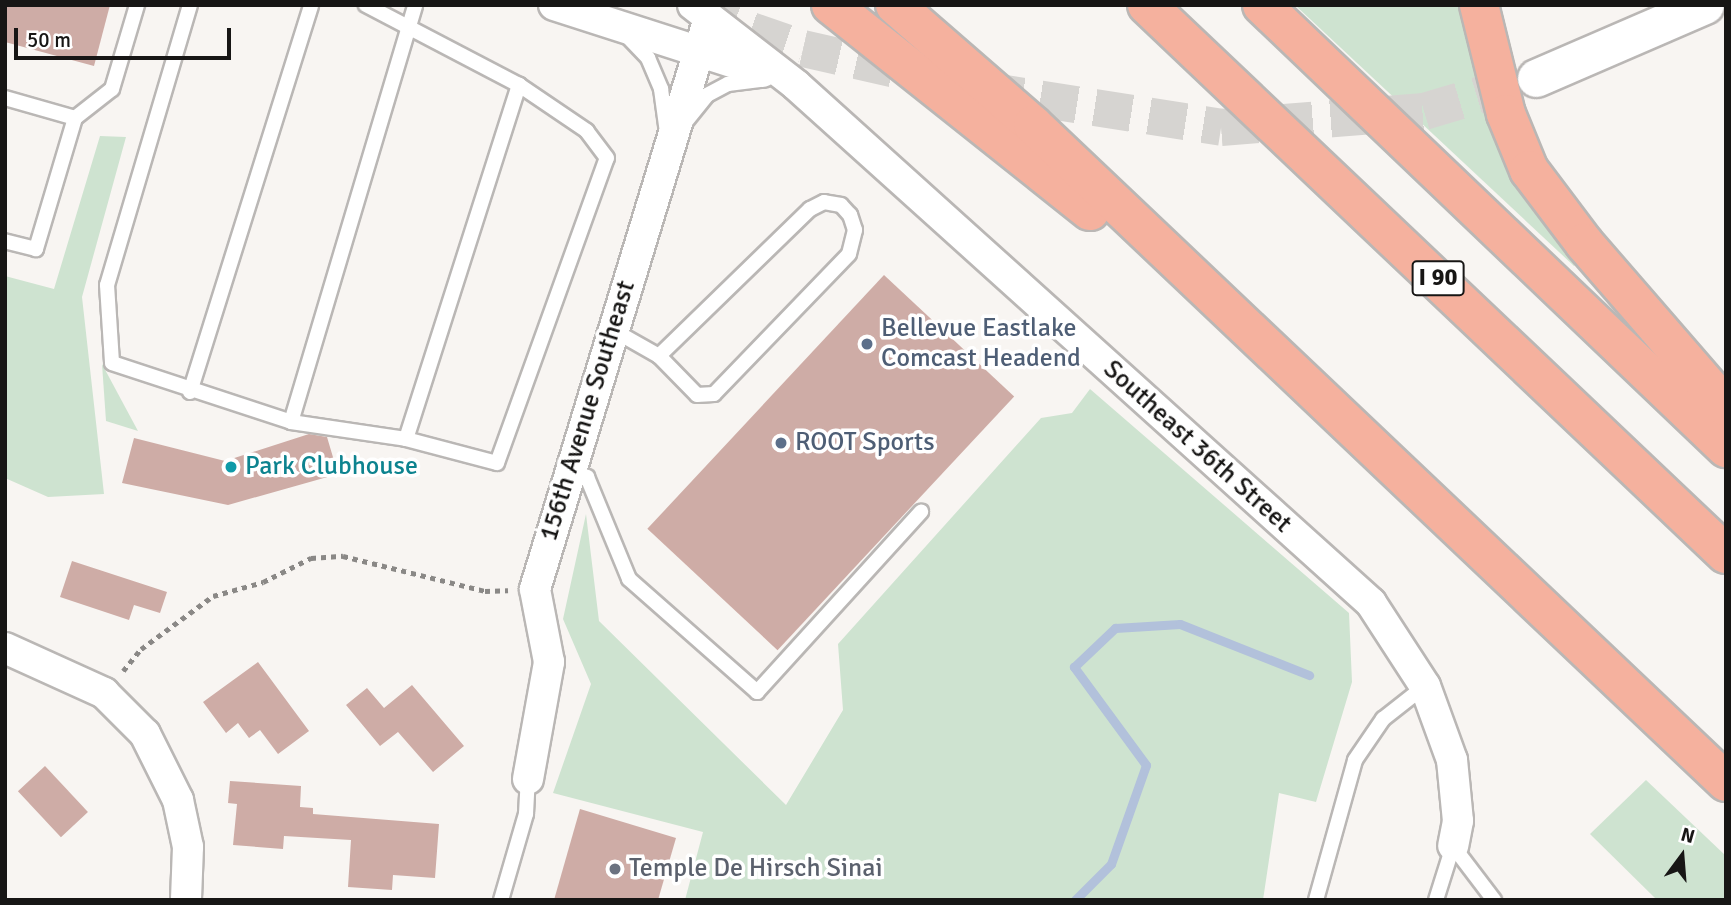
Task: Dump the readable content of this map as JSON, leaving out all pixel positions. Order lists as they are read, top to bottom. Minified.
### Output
{"streets":{"highway":["I 90"],"street":["156th Avenue Southeast","Southeast 36th Street"]},"crossings":[["156th Avenue Southeast","Southeast 36th Street"]],"places":["Bellevue Eastlake Comcast Headend","ROOT Sports","Park Clubhouse","Temple De Hirsch Sinai"],"scale_bar":"50 m","north":"top"}
